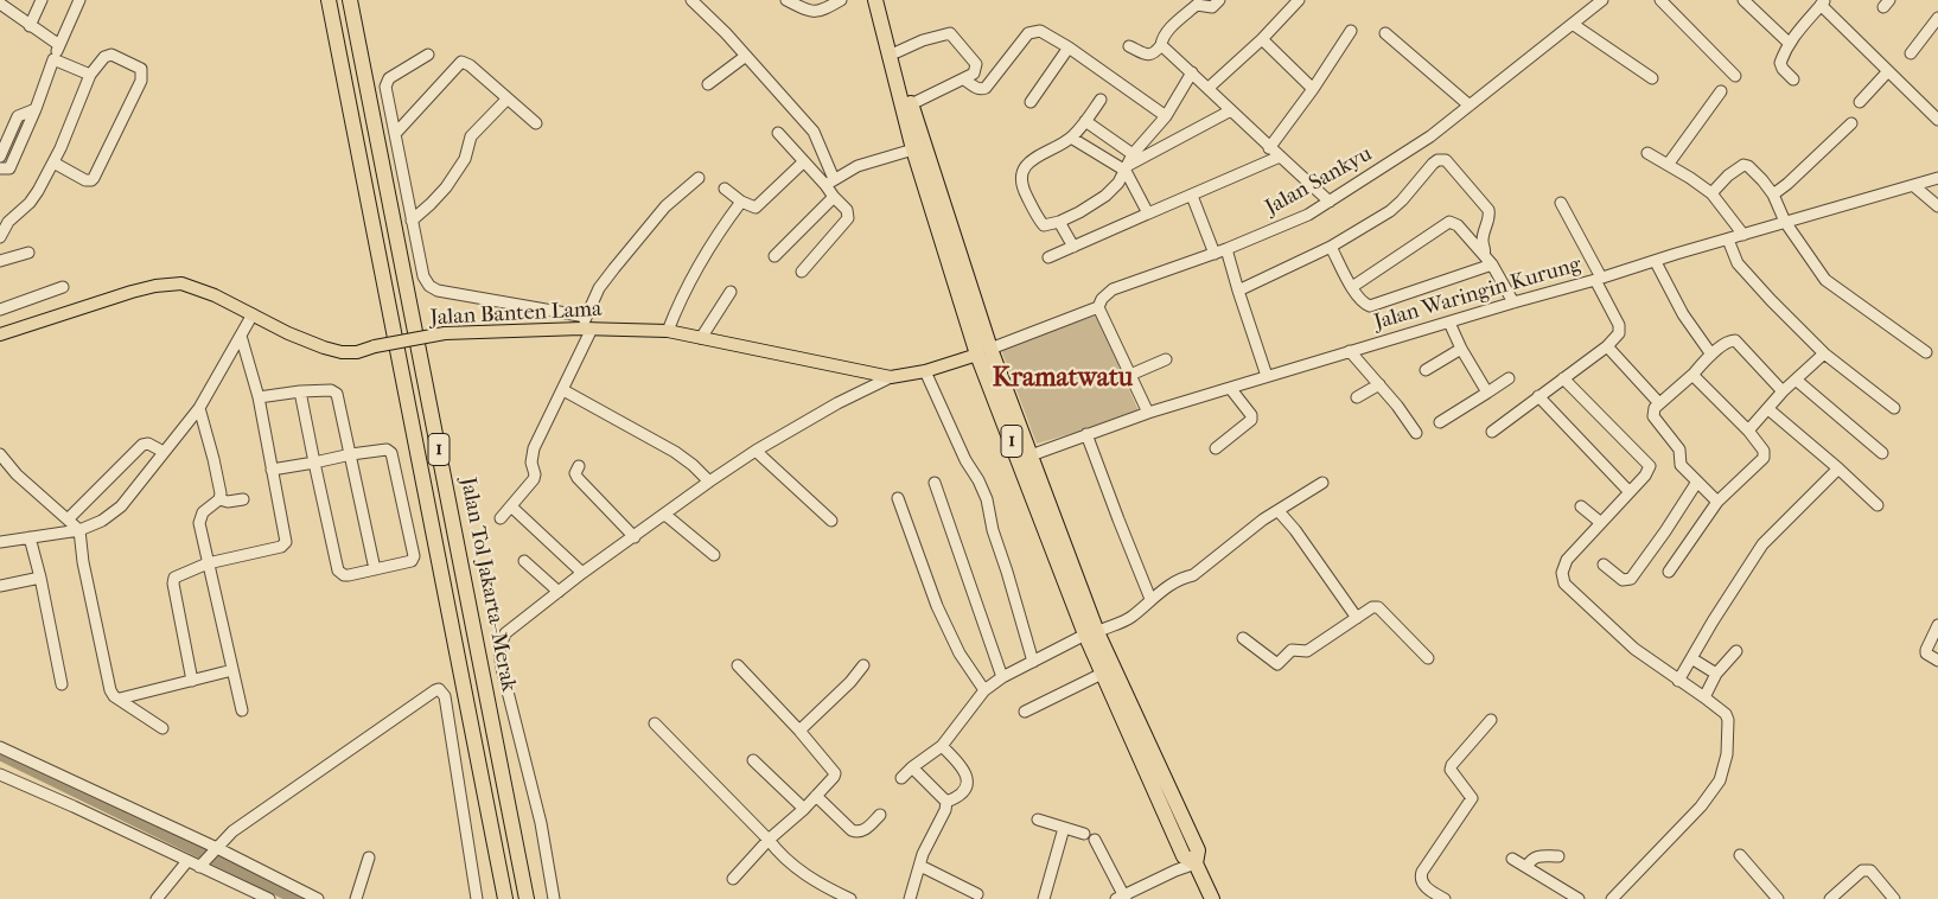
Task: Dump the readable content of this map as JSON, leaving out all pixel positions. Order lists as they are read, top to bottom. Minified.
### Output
{"streets":{"highway":["1","Jalan Tol Jakarta–Merak"],"main road":["Jalan Banten Lama"],"street":["Jalan Sankyu","Jalan Waringin Kurung"]},"crossings":[["Jalan Sankyu","Jalan Banten Lama"],["Jalan Sankyu","1"],["Jalan Waringin Kurung","1"],["Jalan Banten Lama","1"]],"districts":["Kramatwatu"]}
